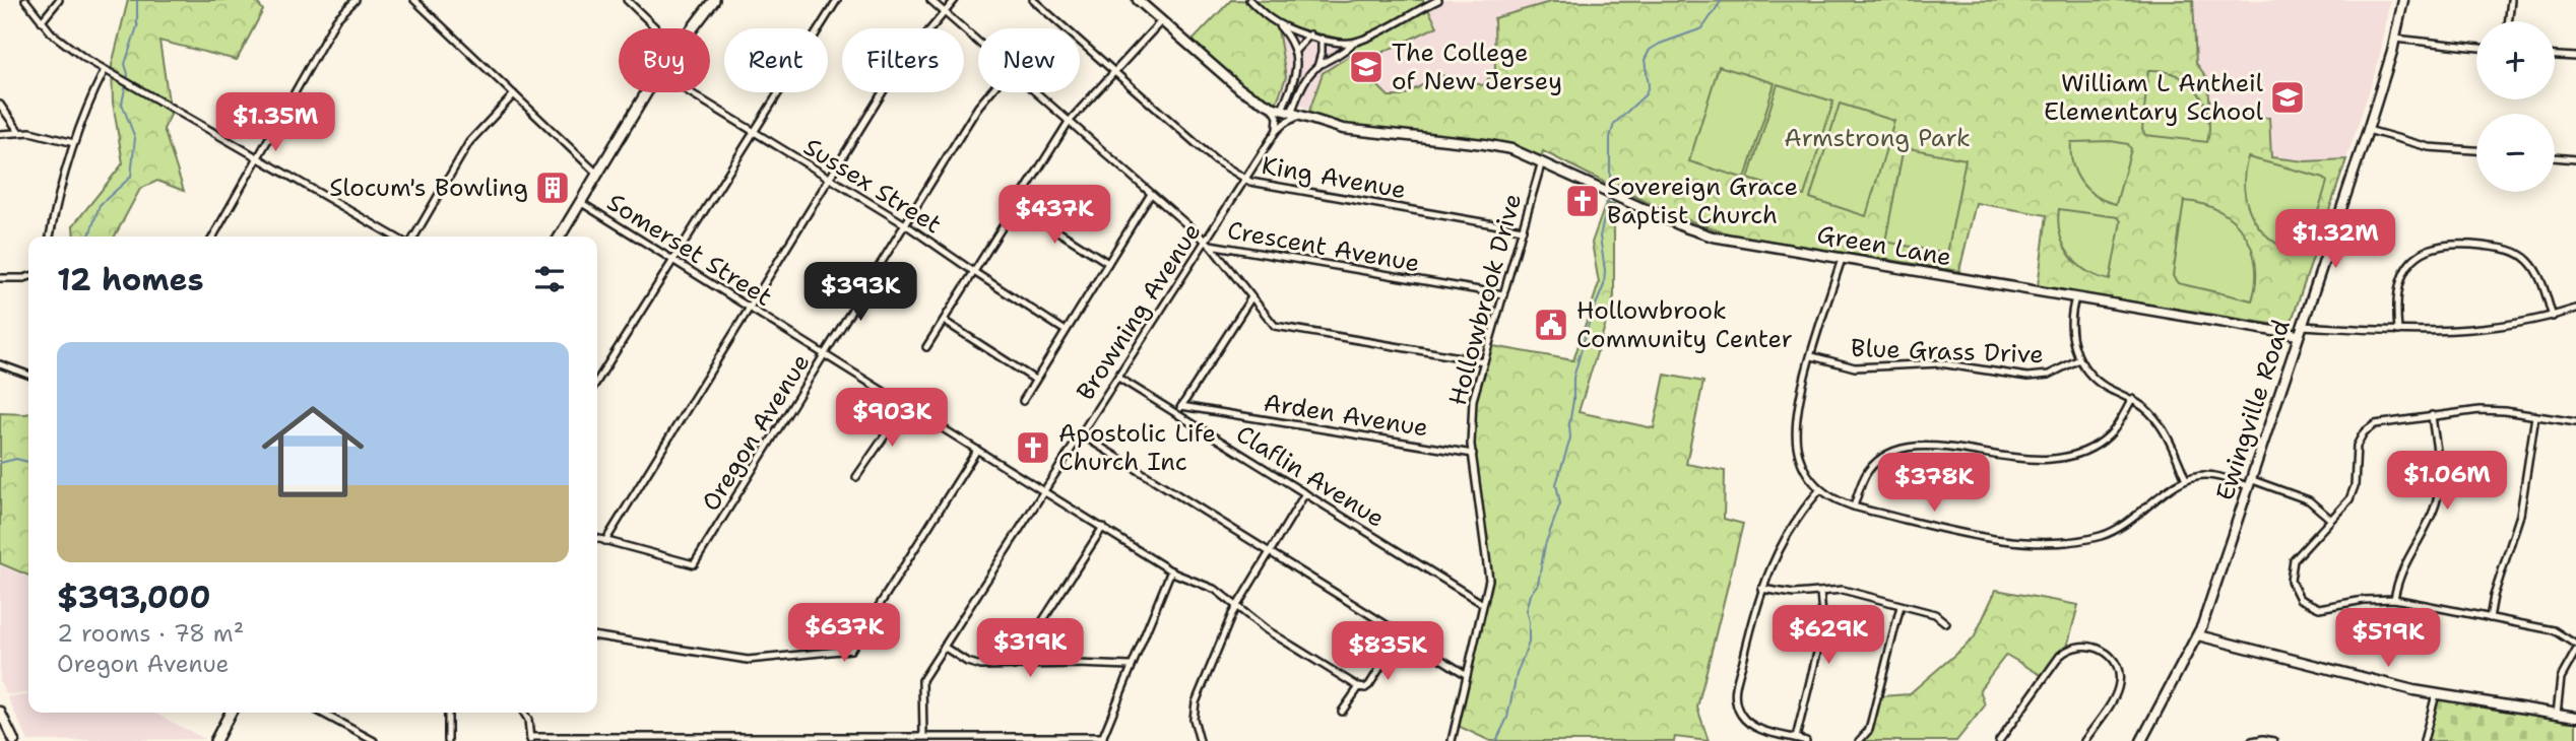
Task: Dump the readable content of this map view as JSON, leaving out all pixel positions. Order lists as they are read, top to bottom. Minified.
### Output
{"streets":{"street":["King Avenue","Sussex Street","Green Lane","Crescent Avenue","Somerset Street","Hollowbrook Drive","Browning Avenue","Blue Grass Drive","Ewingville Road","Arden Avenue","Oregon Avenue","Claflin Avenue"]},"crossings":[["King Avenue","Hollowbrook Drive"],["King Avenue","Browning Avenue"],["Sussex Street","Oregon Avenue"],["Green Lane","Hollowbrook Drive"],["Green Lane","Ewingville Road"],["Crescent Avenue","Hollowbrook Drive"],["Crescent Avenue","Browning Avenue"],["Somerset Street","Browning Avenue"],["Somerset Street","Oregon Avenue"],["Hollowbrook Drive","Arden Avenue"],["Hollowbrook Drive","Claflin Avenue"],["Browning Avenue","Claflin Avenue"]],"parks":["Armstrong Park"],"places":{"school or university":["The College of New Jersey","William L Antheil Elementary School"],"building":["Slocum's Bowling"],"church":["Sovereign Grace Baptist Church","Apostolic Life Church Inc"],"public building":["Hollowbrook Community Center"]},"page":{"map_buttons":["+","−"],"chip":["Buy","Rent","Filters","New"],"price":["$1.35M","$437K","$1.32M","$393K","$903K","$1.06M","$378K","$637K","$629K","$519K","$319K","$835K"],"heading":"12 homes","list":[{"name":"$393,000","note":"2 rooms · 78 m² · Oregon Avenue"}]}}
